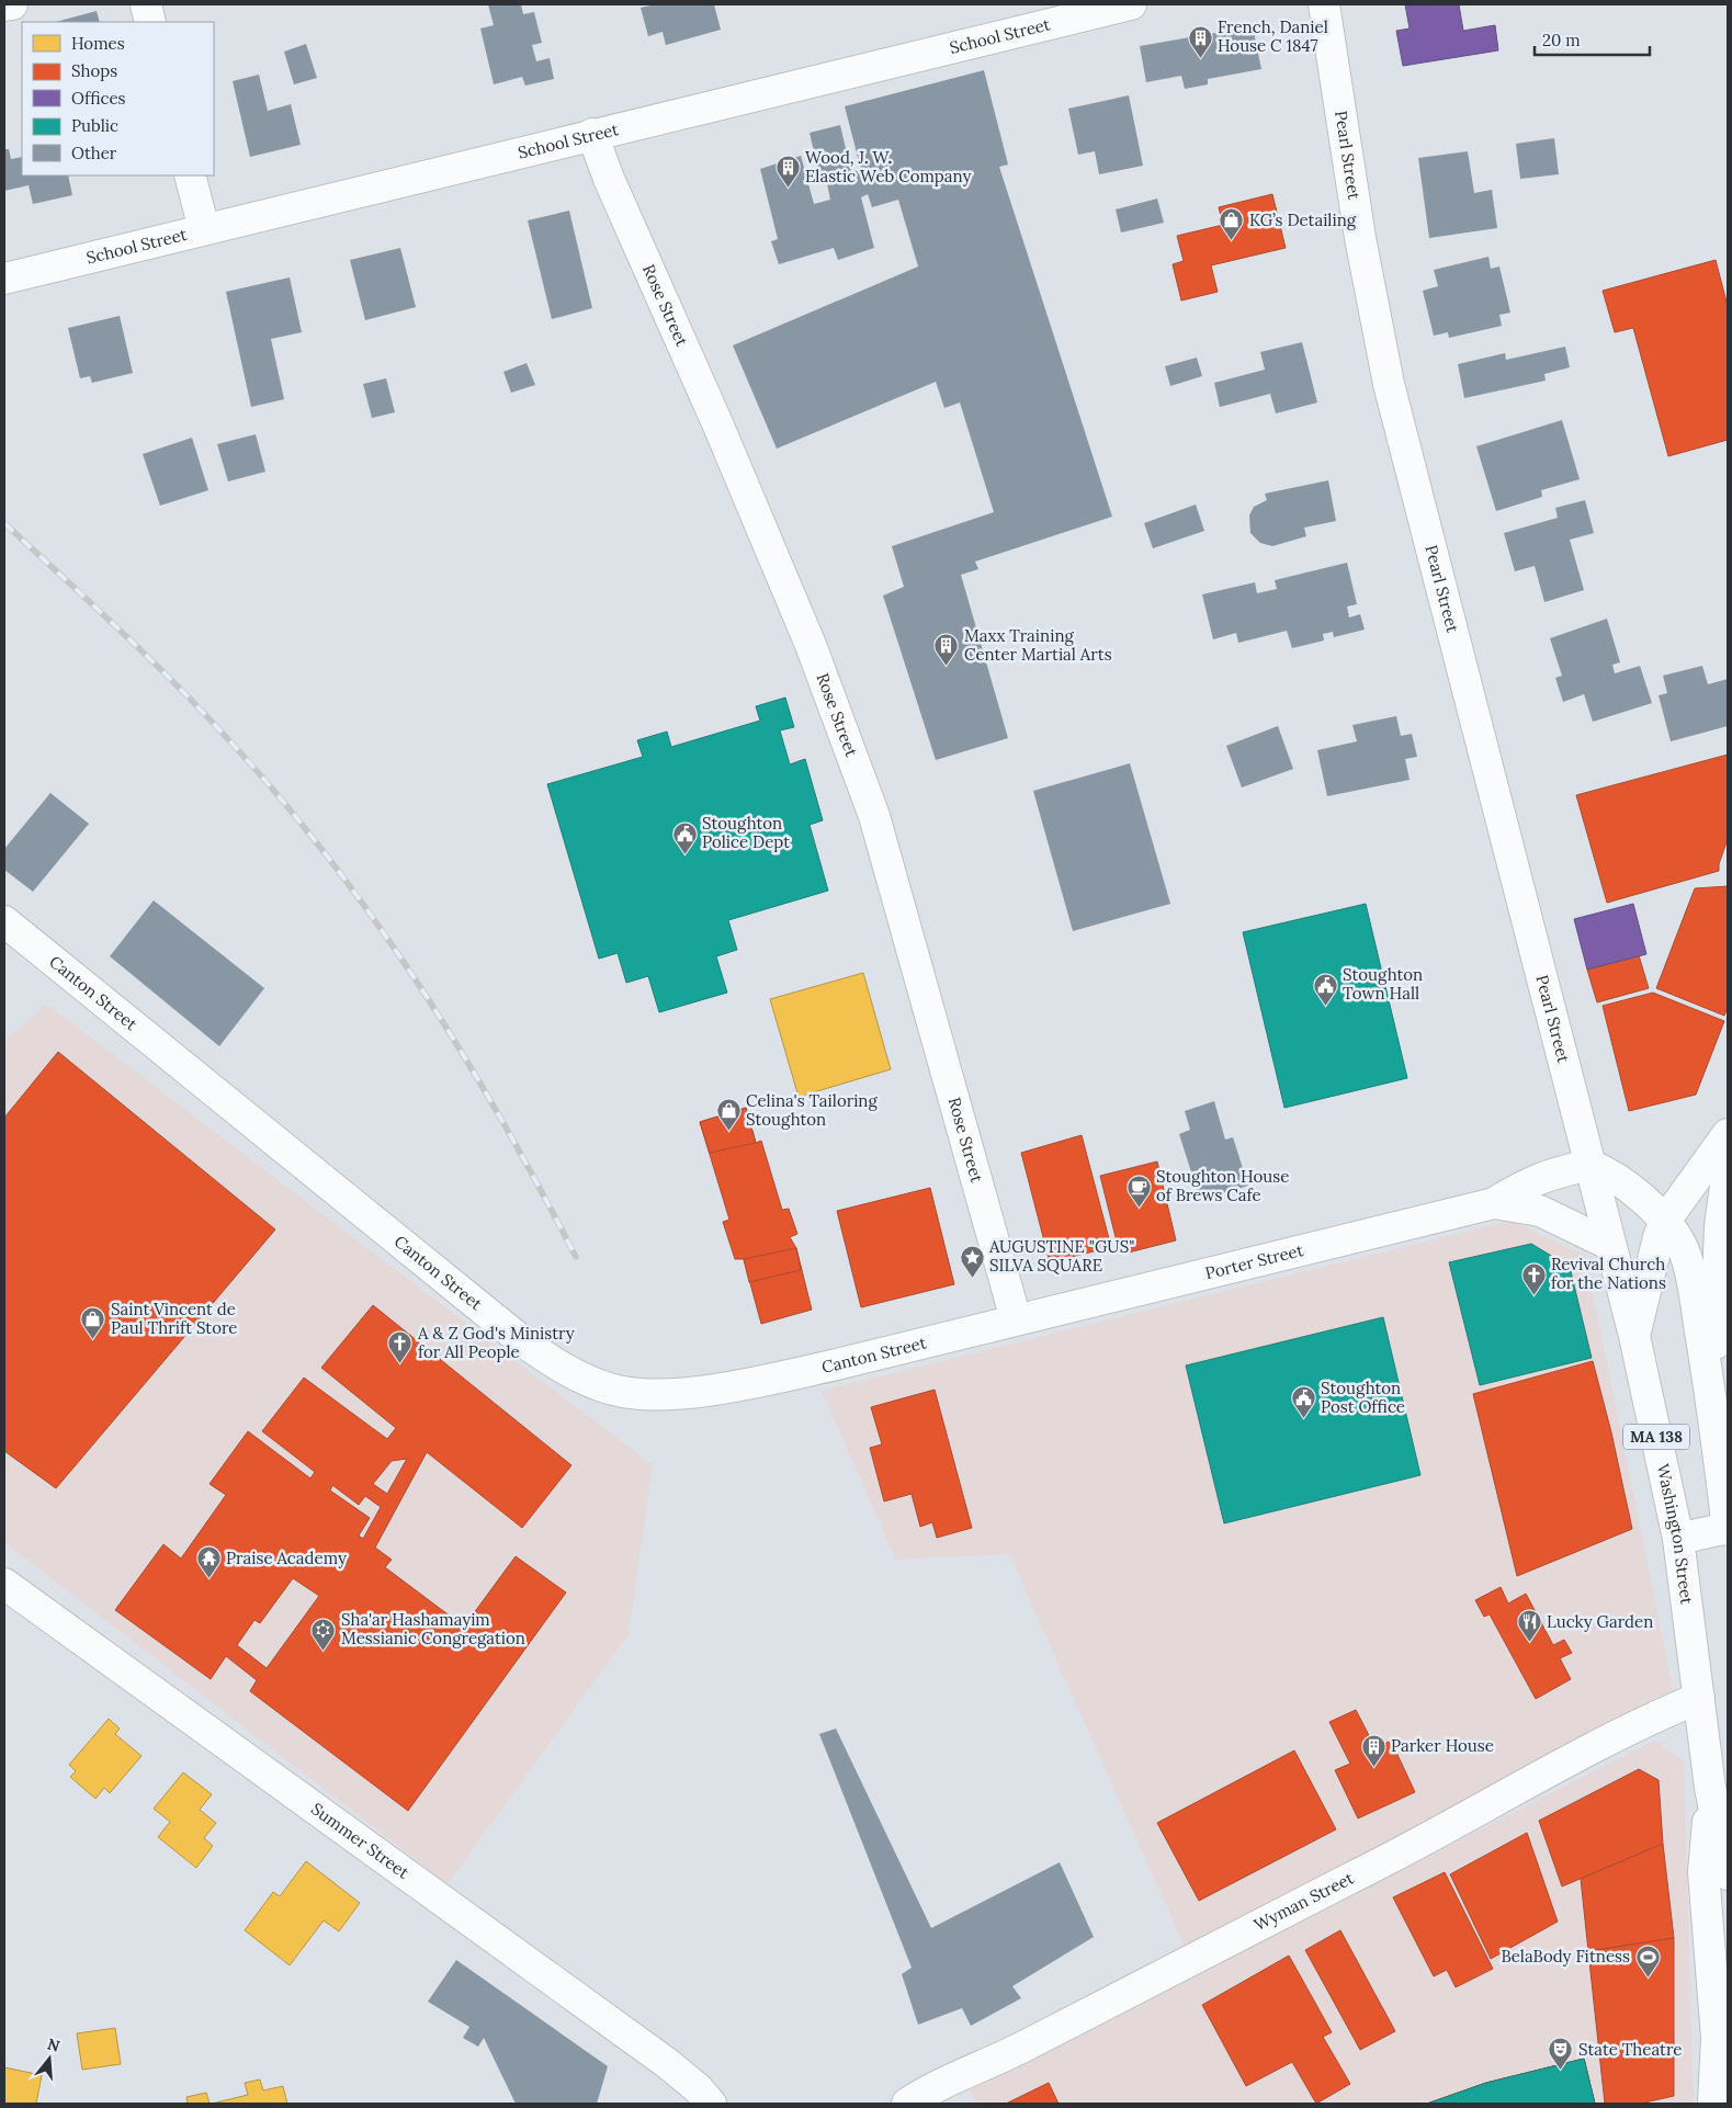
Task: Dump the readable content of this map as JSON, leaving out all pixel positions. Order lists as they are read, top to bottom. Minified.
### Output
{"streets":{"main road":["School Street","Pearl Street","Rose Street","Canton Street","Porter Street","MA 138","Washington Street","Summer Street","Wyman Street"]},"crossings":[["School Street","Rose Street"],["Pearl Street","Porter Street"],["Pearl Street","Washington Street"],["Rose Street","Canton Street"],["Rose Street","Porter Street"],["Canton Street","Porter Street"],["Washington Street","Wyman Street"]],"places":{"building":["French, Daniel House C 1847","Wood, J. W. Elastic Web Company","Maxx Training Center Martial Arts","Parker House"],"shop":["KG’s Detailing","Celina's Tailoring Stoughton","Saint Vincent de Paul Thrift Store"],"public building":["Stoughton Police Dept","Stoughton Town Hall","Stoughton Post Office"],"cafe":["Stoughton House of Brews Cafe"],"place":["AUGUSTINE \"GUS\" SILVA SQUARE"],"church":["Revival Church for the Nations","A & Z God's Ministry for All People"],"temple":["Praise Academy"],"restaurant":["Lucky Garden"],"synagogue":["Sha'ar Hashamayim Messianic Congregation"],"sports":["BelaBody Fitness"],"theatre":["State Theatre"]},"legend":["Homes","Shops","Offices","Public","Other"],"scale_bar":"20 m","north":"top"}
